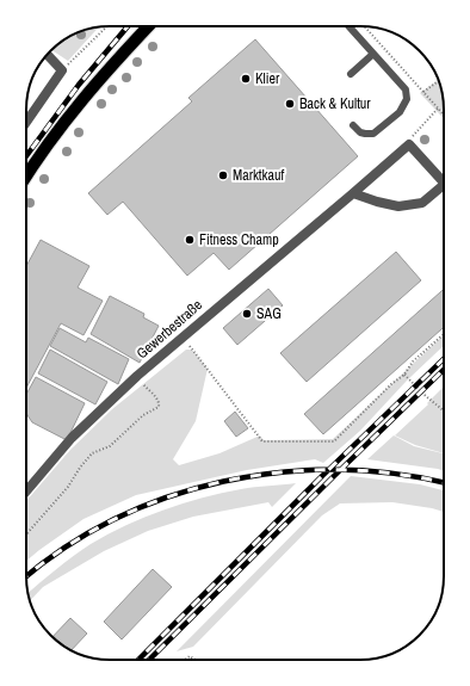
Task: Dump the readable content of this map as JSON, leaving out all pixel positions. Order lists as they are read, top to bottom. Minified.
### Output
{"streets":{"street":["Gewerbestraße"]},"places":["Klier","Back & Kultur","Marktkauf","Fitness Champ","SAG"]}
